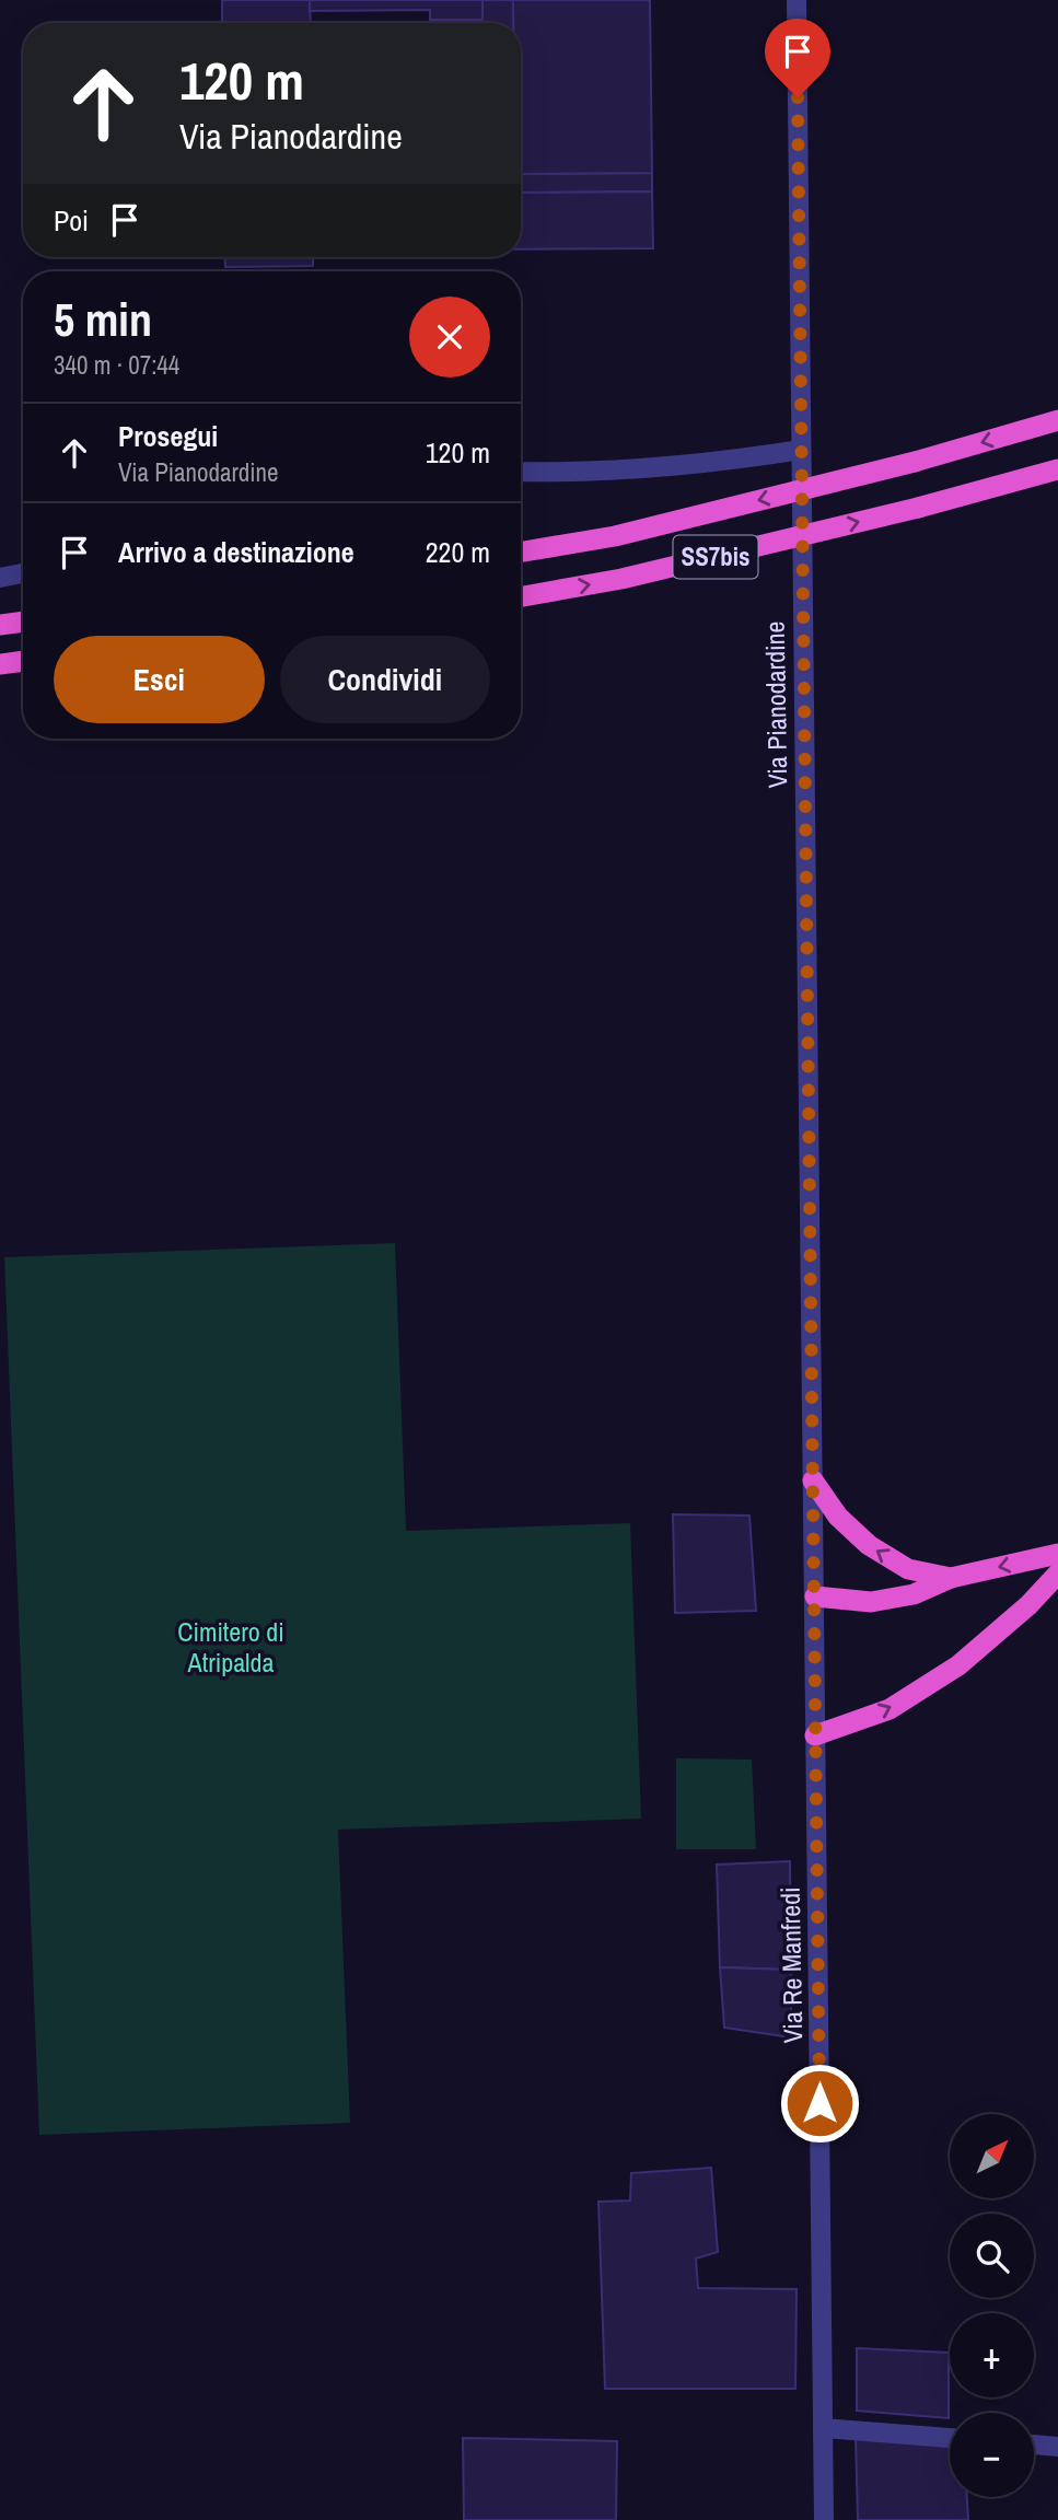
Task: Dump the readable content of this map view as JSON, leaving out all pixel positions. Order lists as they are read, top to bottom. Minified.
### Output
{"streets":{"highway":["SS7bis"],"street":["Via Pianodardine","Via Re Manfredi"]},"crossings":[["Via Pianodardine","Via Re Manfredi"]],"parks":["Cimitero di Atripalda"],"north":"top right","page":{"turn":["120 m","Via Pianodardine"],"then":"Poi","heading":["5 min","340 m · 07:44"],"list":[{"name":"Prosegui","note":"Via Pianodardine","value":"120 m"},{"name":"Arrivo a destinazione","value":"220 m"}],"buttons":["Esci","Condividi"],"map_buttons":["+","−"]}}
